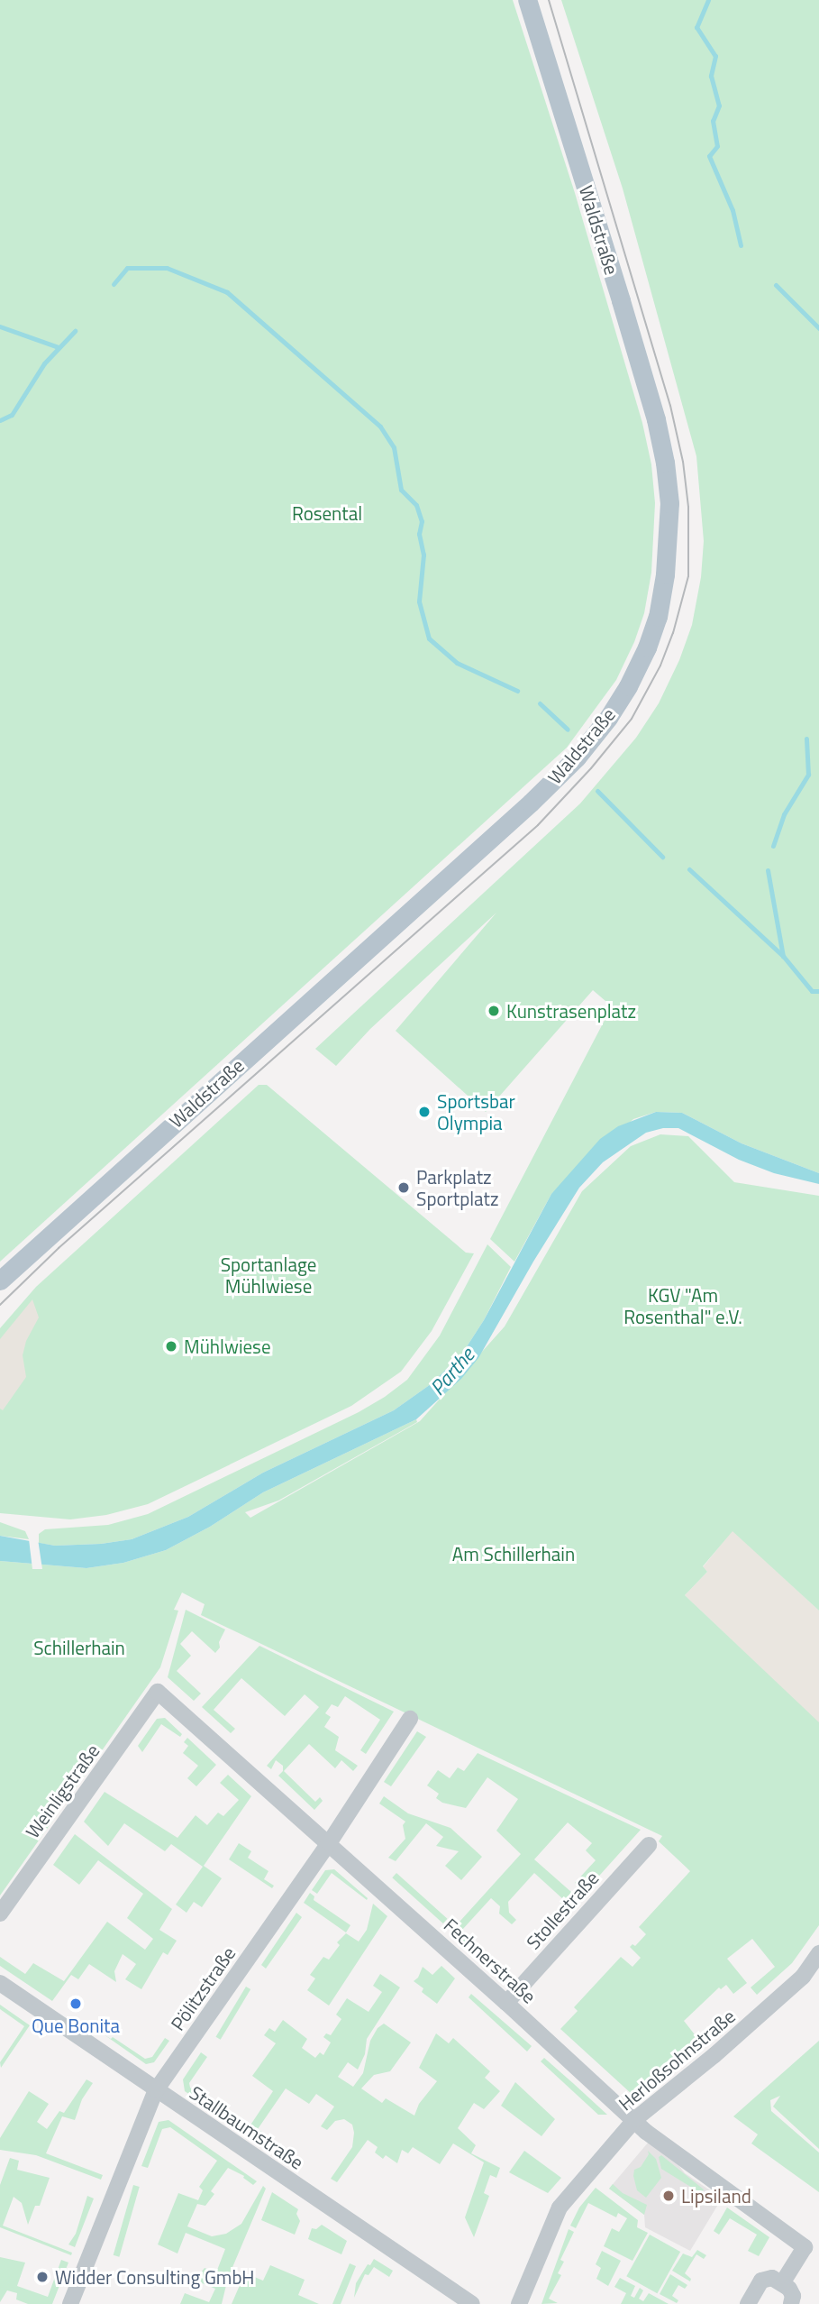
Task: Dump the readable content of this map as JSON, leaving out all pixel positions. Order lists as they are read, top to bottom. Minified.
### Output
{"streets":{"main road":["Waldstraße"],"street":["Weinligstraße","Stollestraße","Fechnerstraße","Pölitzstraße","Herloßsohnstraße","Stallbaumstraße"]},"crossings":[["Weinligstraße","Fechnerstraße"],["Stollestraße","Fechnerstraße"],["Fechnerstraße","Pölitzstraße"],["Fechnerstraße","Herloßsohnstraße"],["Pölitzstraße","Stallbaumstraße"]],"water":["Parthe"],"parks":["Rosental","Sportanlage Mühlwiese","KGV \"Am Rosenthal\" e.V.","Am Schillerhain","Schillerhain"],"places":["Kunstrasenplatz","Sportsbar Olympia","Parkplatz Sportplatz","Mühlwiese","Que Bonita","Lipsiland","Widder Consulting GmbH"]}
